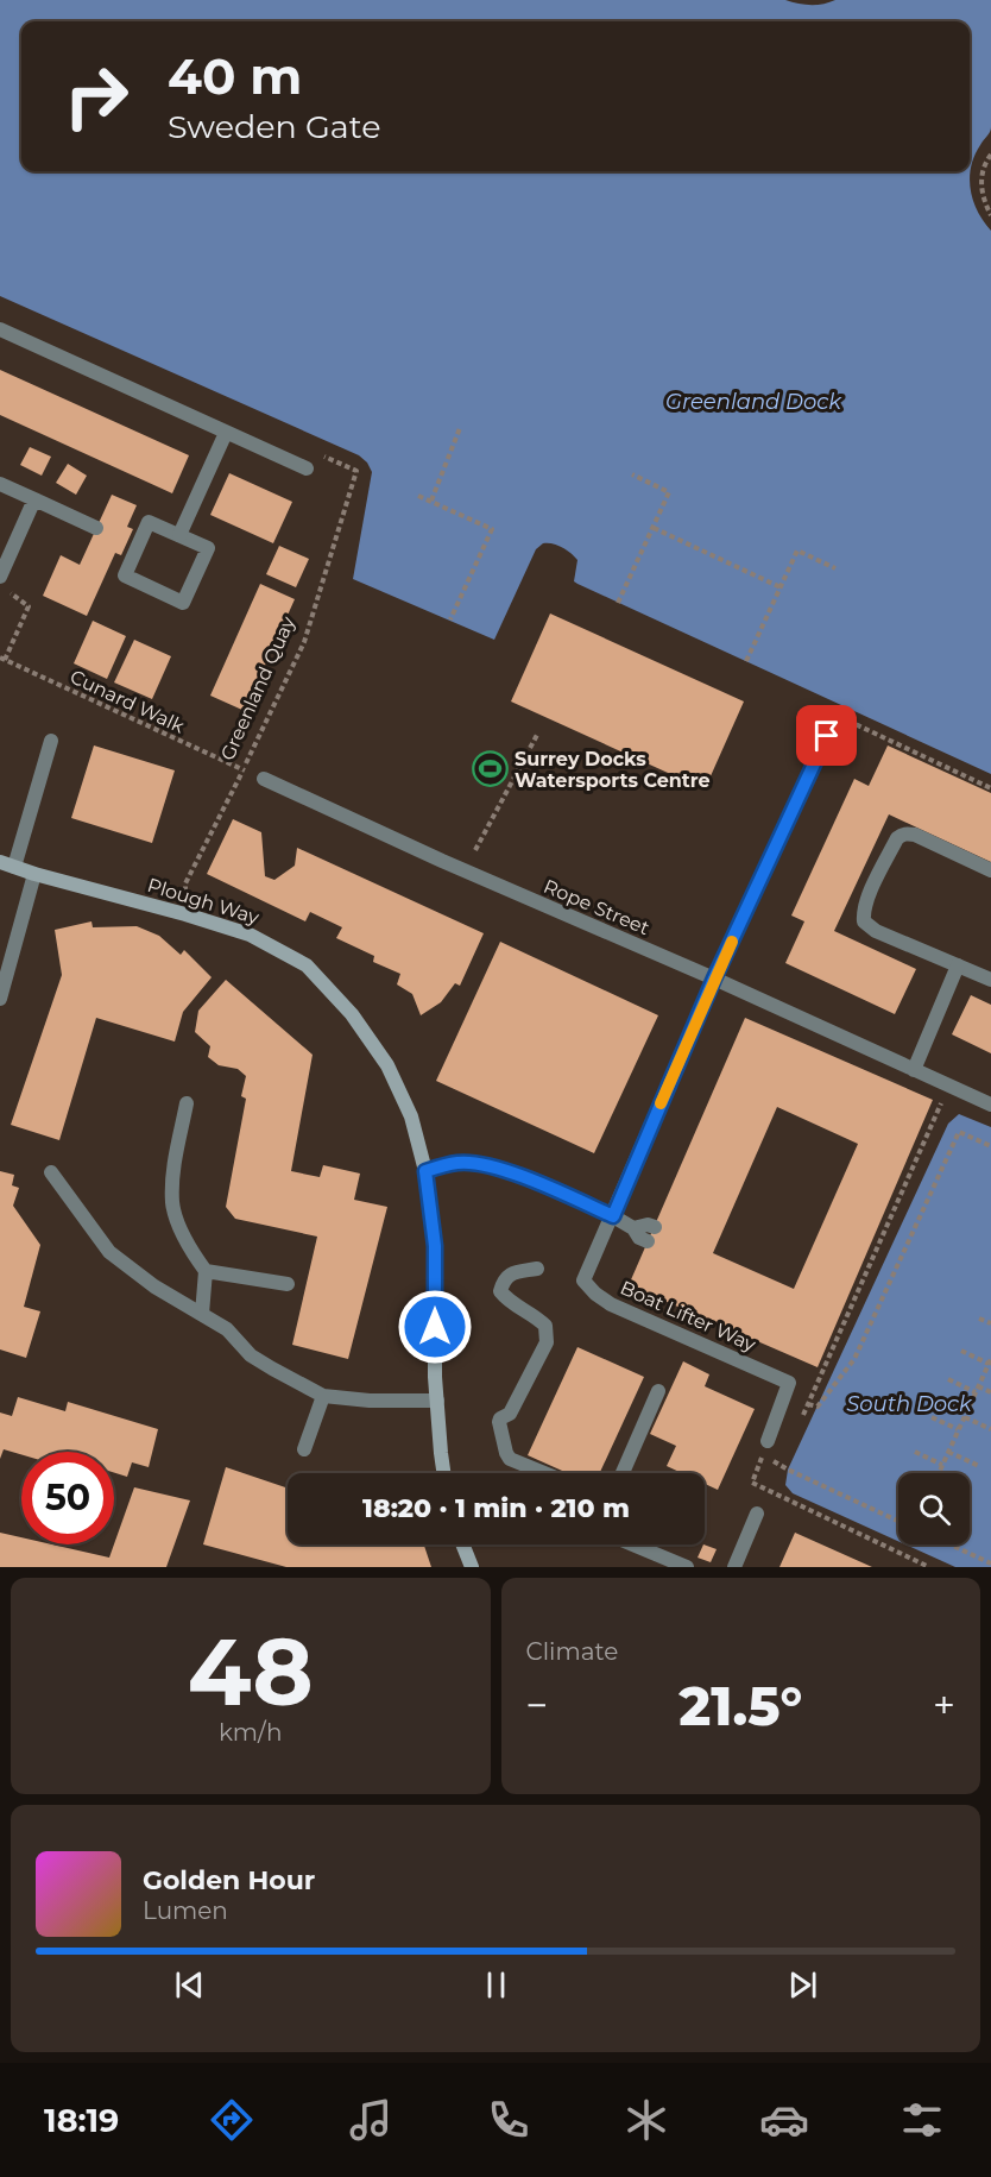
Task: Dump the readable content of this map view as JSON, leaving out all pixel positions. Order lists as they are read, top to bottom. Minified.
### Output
{"streets":{"main road":["Plough Way"],"street":["Rope Street","Boat Lifter Way"],"path":["Greenland Quay","Cunard Walk"]},"crossings":[["Greenland Quay","Cunard Walk"],["Greenland Quay","Plough Way"]],"water":["Greenland Dock","South Dock"],"places":{"sports":["Surrey Docks Watersports Centre"]},"page":{"turn":["40 m","Sweden Gate"],"limit":"50","trip":"18:20 · 1 min · 210 m","tile":[["48","km/h"],"Climate"],"heat":["−","21.5°","+"],"song":["Golden Hour","Lumen"],"tabs":"18:19"}}
